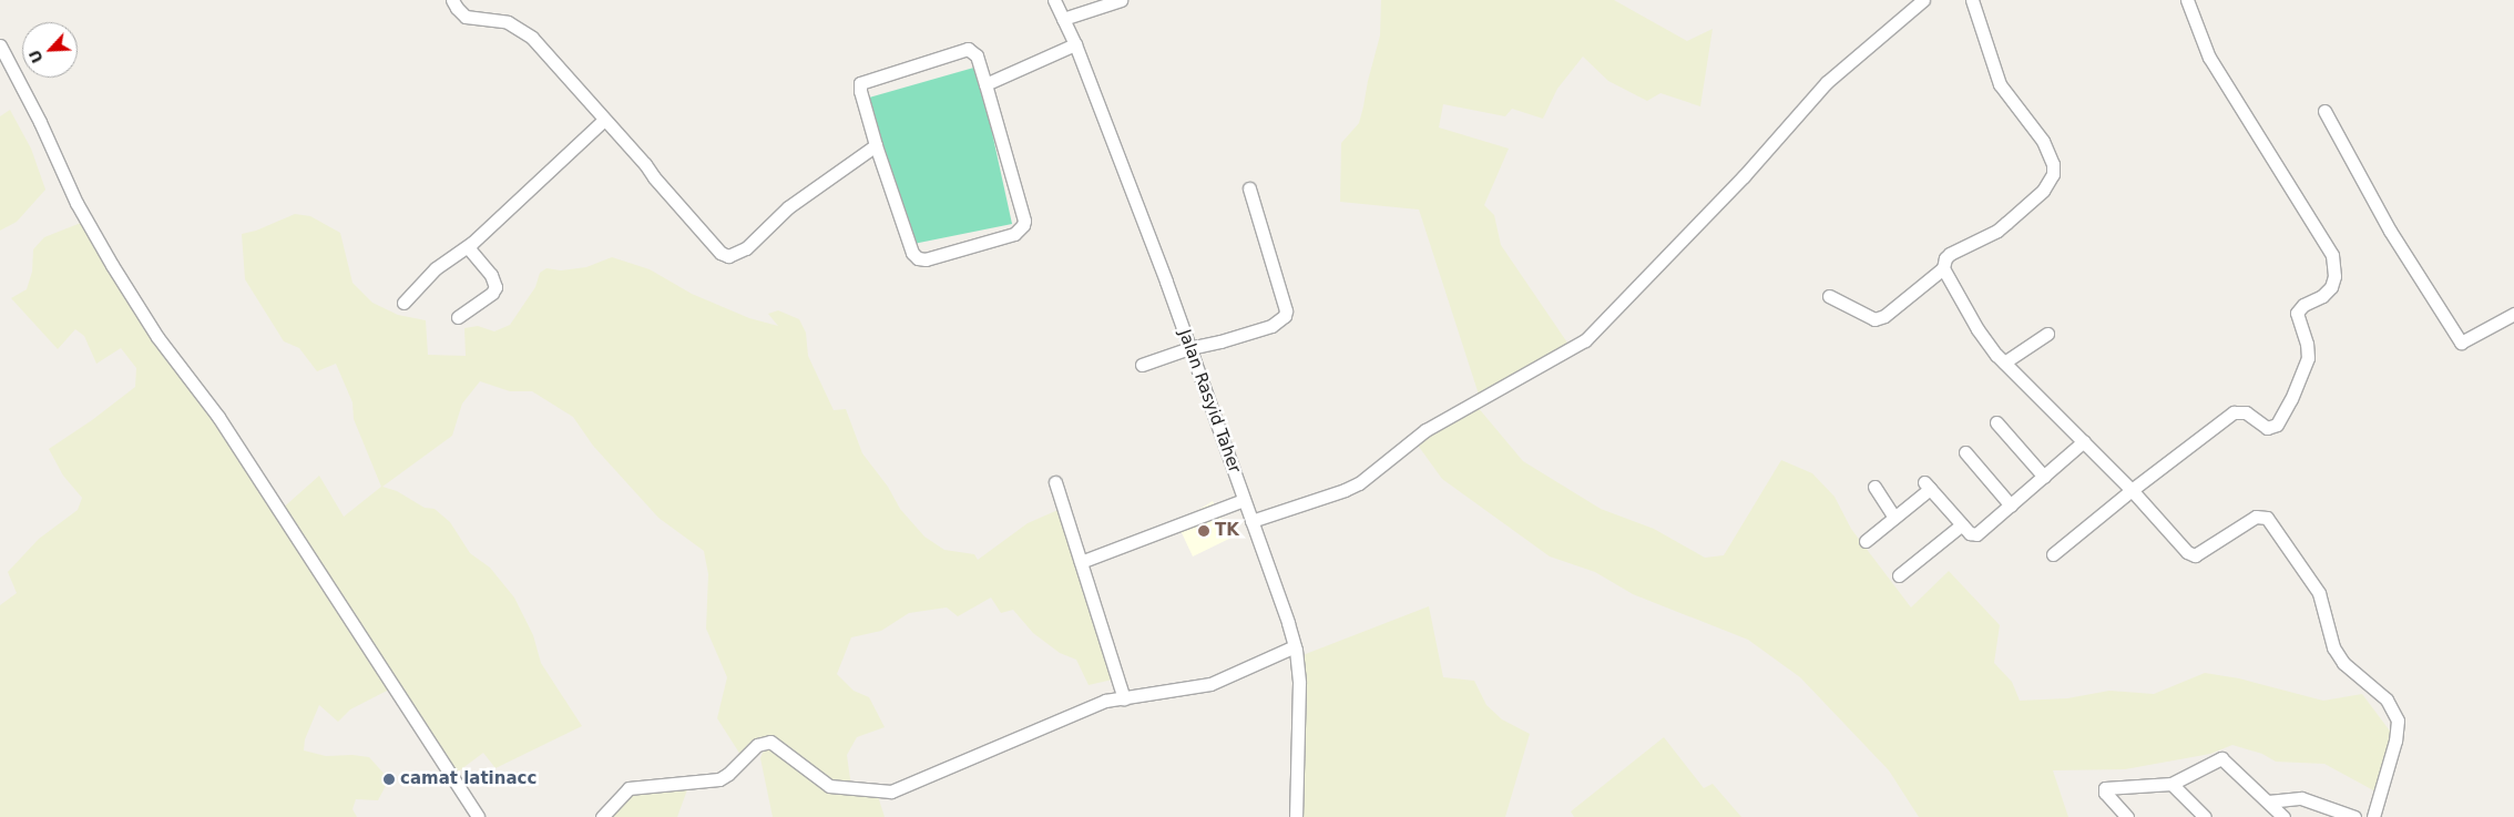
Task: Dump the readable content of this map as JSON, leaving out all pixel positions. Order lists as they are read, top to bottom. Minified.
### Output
{"streets":{"street":["Jalan Rasyid Taher"]},"places":["TK","camat latinacc"],"north":"bottom left"}
